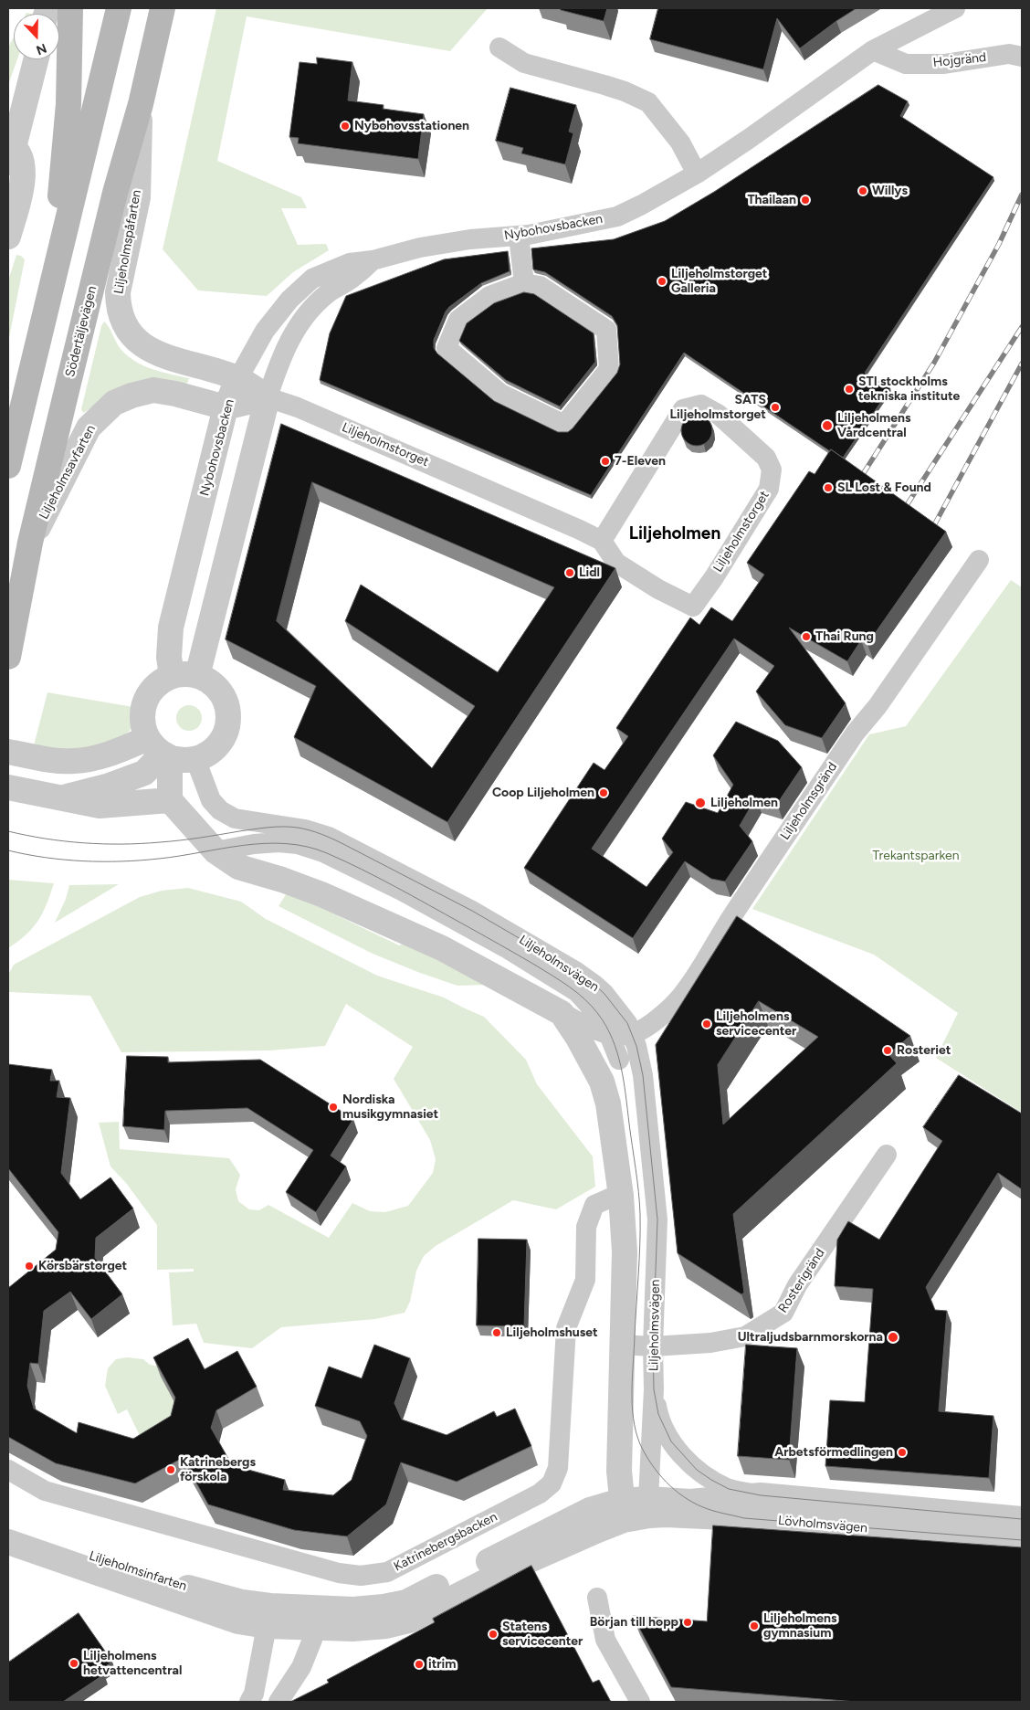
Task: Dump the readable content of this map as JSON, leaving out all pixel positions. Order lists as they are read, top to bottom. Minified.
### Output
{"streets":{"main road":["Södertäljevägen"],"street":["Hojgränd","Nybohovsbacken","Liljeholmspåfarten","Liljeholmstorget","Liljeholmsavfarten","Liljeholmsgränd","Liljeholmsvägen","Rosterigränd","Lövholmsvägen","Katrinebergsbacken","Liljeholmsinfarten"]},"crossings":[["Hojgränd","Nybohovsbacken"],["Nybohovsbacken","Liljeholmspåfarten"],["Nybohovsbacken","Liljeholmstorget"],["Nybohovsbacken","Liljeholmsavfarten"],["Nybohovsbacken","Liljeholmsvägen"],["Liljeholmspåfarten","Södertäljevägen"],["Liljeholmspåfarten","Liljeholmstorget"],["Liljeholmspåfarten","Liljeholmsavfarten"],["Södertäljevägen","Liljeholmsavfarten"],["Liljeholmstorget","Liljeholmsavfarten"],["Liljeholmsgränd","Liljeholmsvägen"],["Liljeholmsvägen","Rosterigränd"],["Liljeholmsvägen","Lövholmsvägen"]],"districts":["Liljeholmen"],"parks":["Trekantsparken"],"places":["Nybohovsstationen","Willys","Thailaan","Liljeholmstorget Galleria","STI stockholms tekniska institute","SATS Liljeholmstorget","Liljeholmens Vårdcentral","7-Eleven","SL Lost & Found","Lidl","Thai Rung","Coop Liljeholmen","Liljeholmen","Liljeholmens servicecenter","Rosteriet","Nordiska musikgymnasiet","Körsbärstorget","Liljeholmshuset","Ultraljudsbarnmorskorna","Arbetsförmedlingen","Katrinebergs förskola","Början till hopp","Liljeholmens gymnasium","Statens servicecenter","Liljeholmens hetvattencentral","itrim"],"north":"bottom"}
